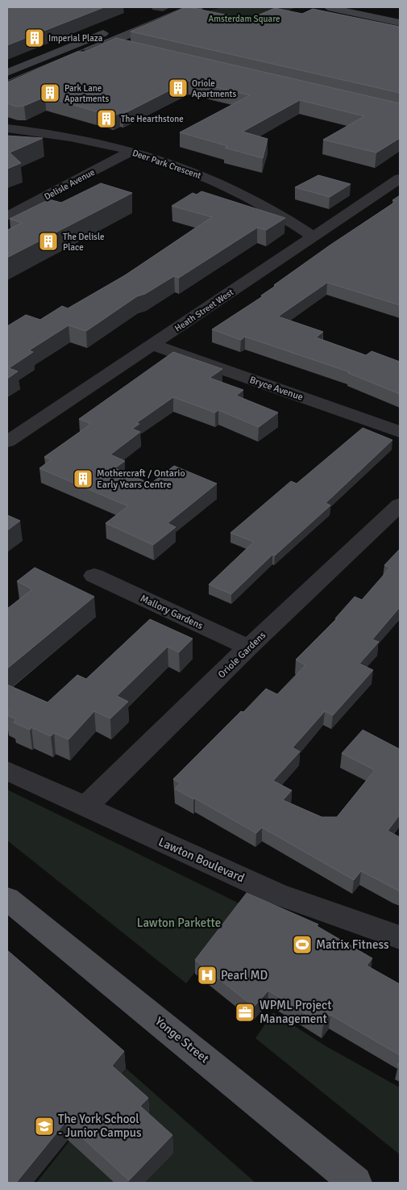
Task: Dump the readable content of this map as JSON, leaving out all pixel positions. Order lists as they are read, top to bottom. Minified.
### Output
{"streets":{"main road":["Yonge Street"],"street":["Deer Park Crescent","Delisle Avenue","Heath Street West","Bryce Avenue","Mallory Gardens","Oriole Gardens","Lawton Boulevard"]},"crossings":[["Deer Park Crescent","Delisle Avenue"],["Deer Park Crescent","Heath Street West"],["Heath Street West","Bryce Avenue"],["Mallory Gardens","Oriole Gardens"],["Oriole Gardens","Lawton Boulevard"]],"parks":["Amsterdam Square","Lawton Parkette"],"places":{"building":["Imperial Plaza","Oriole Apartments","Park Lane Apartments","The Hearthstone","The Delisle Place","Mothercraft / Ontario Early Years Centre"],"sports":["Matrix Fitness"],"hospital":["Pearl MD"],"office":["WPML Project Management"],"school or university":["The York School - Junior Campus"]}}
